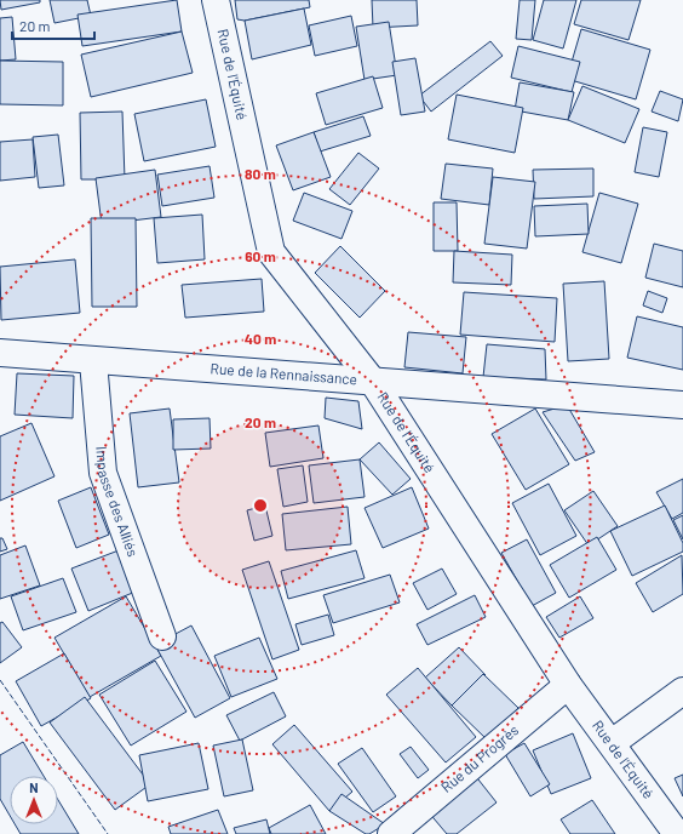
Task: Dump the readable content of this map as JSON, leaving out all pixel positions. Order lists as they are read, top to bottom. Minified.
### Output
{"streets":{"street":["Rue de l'Équité","Rue de la Rennaissance","Impasse des Alliés","Rue du Progrès"]},"crossings":[["Rue de l'Équité","Rue de la Rennaissance"],["Rue de l'Équité","Rue du Progrès"],["Rue de la Rennaissance","Impasse des Alliés"]],"scale_bar":"20 m","north":"top","rings":["80 m","60 m","40 m","20 m"]}
